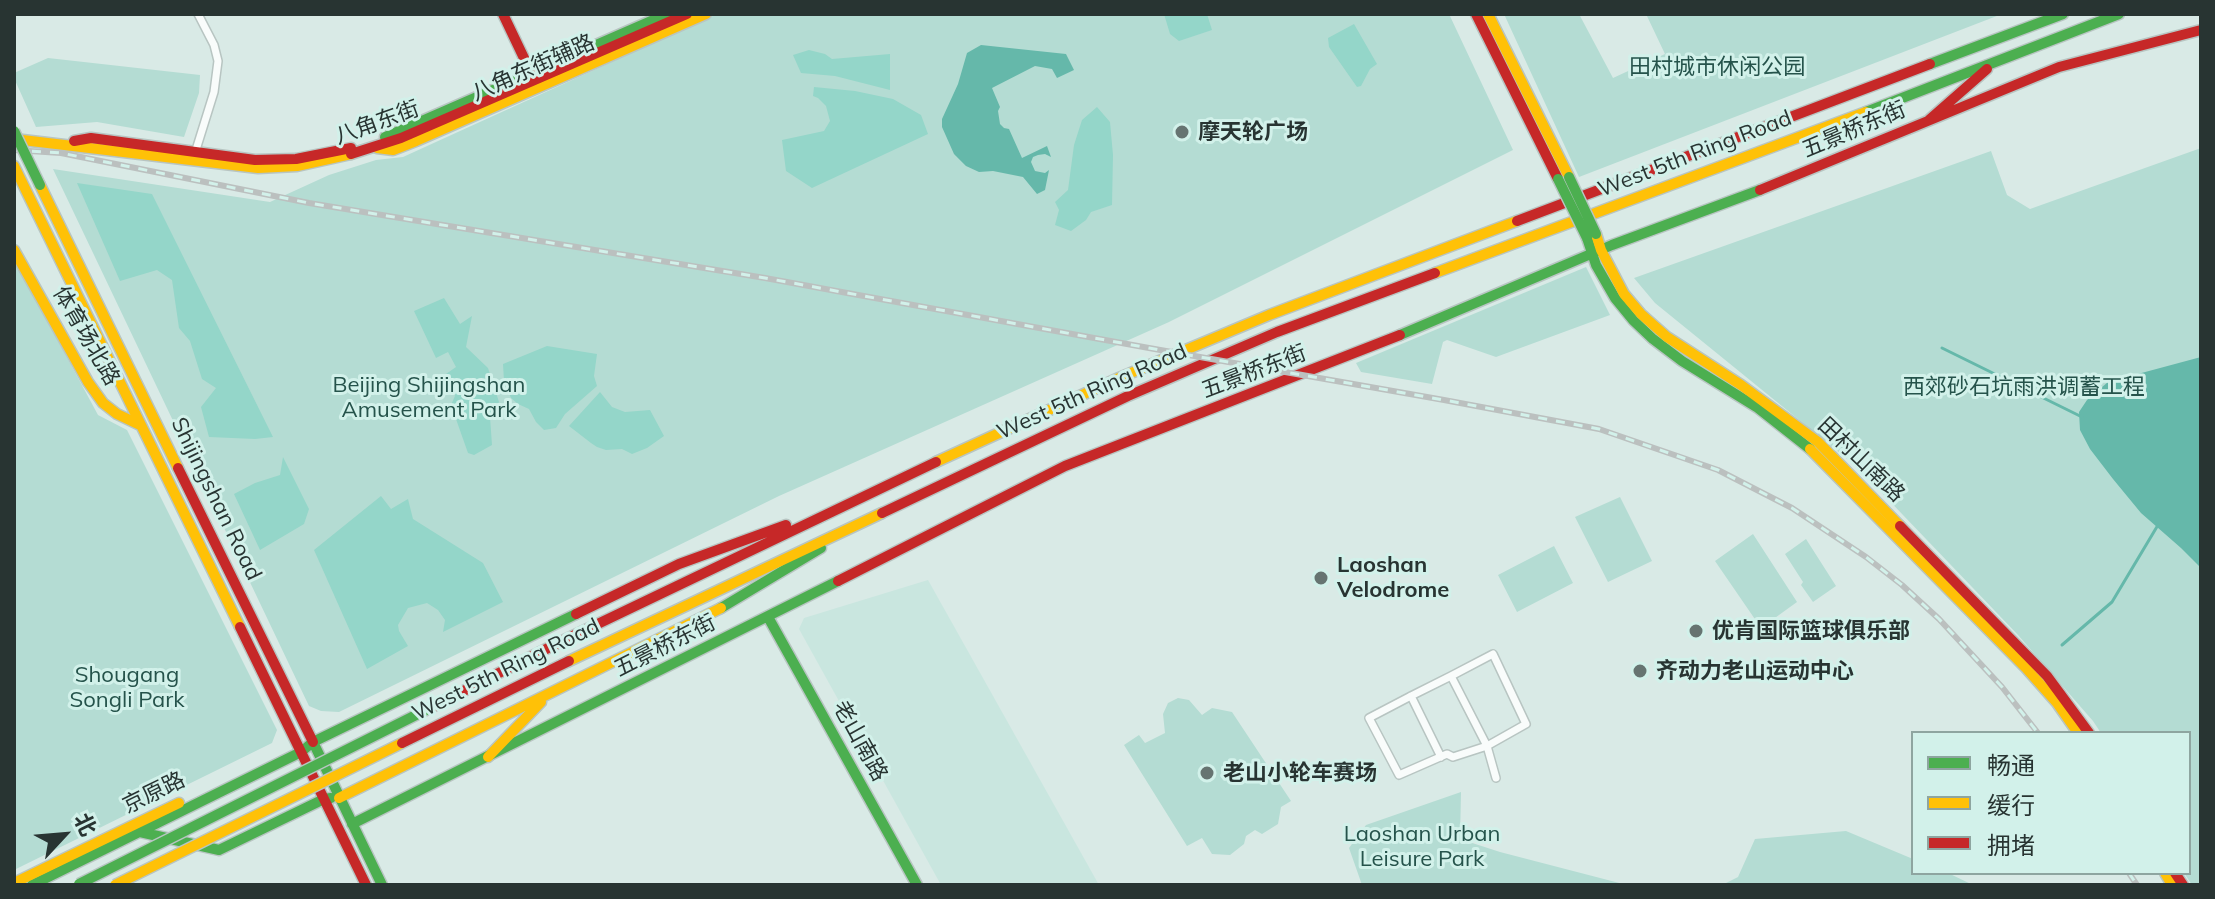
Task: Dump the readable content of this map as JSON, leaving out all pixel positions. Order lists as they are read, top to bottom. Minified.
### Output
{"streets":{"main road":["八角东街辅路","八角东街","五景桥东街","West 5th Ring Road","体育场北路","田村山南路","Shijingshan Road","老山南路","京原路"]},"crossings":[["八角东街辅路","八角东街"],["五景桥东街","田村山南路"],["五景桥东街","Shijingshan Road"],["五景桥东街","老山南路"],["West 5th Ring Road","京原路"],["体育场北路","Shijingshan Road"],["Shijingshan Road","京原路"]],"parks":["田村城市休闲公园","Beijing Shijingshan Amusement Park","西郊砂石坑雨洪调蓄工程","Shougang Songli Park","Laoshan Urban Leisure Park"],"places":["摩天轮广场","Laoshan Velodrome","优肯国际篮球俱乐部","齐动力老山运动中心","老山小轮车赛场"],"legend":["畅通","缓行","拥堵"],"north":"top right"}
